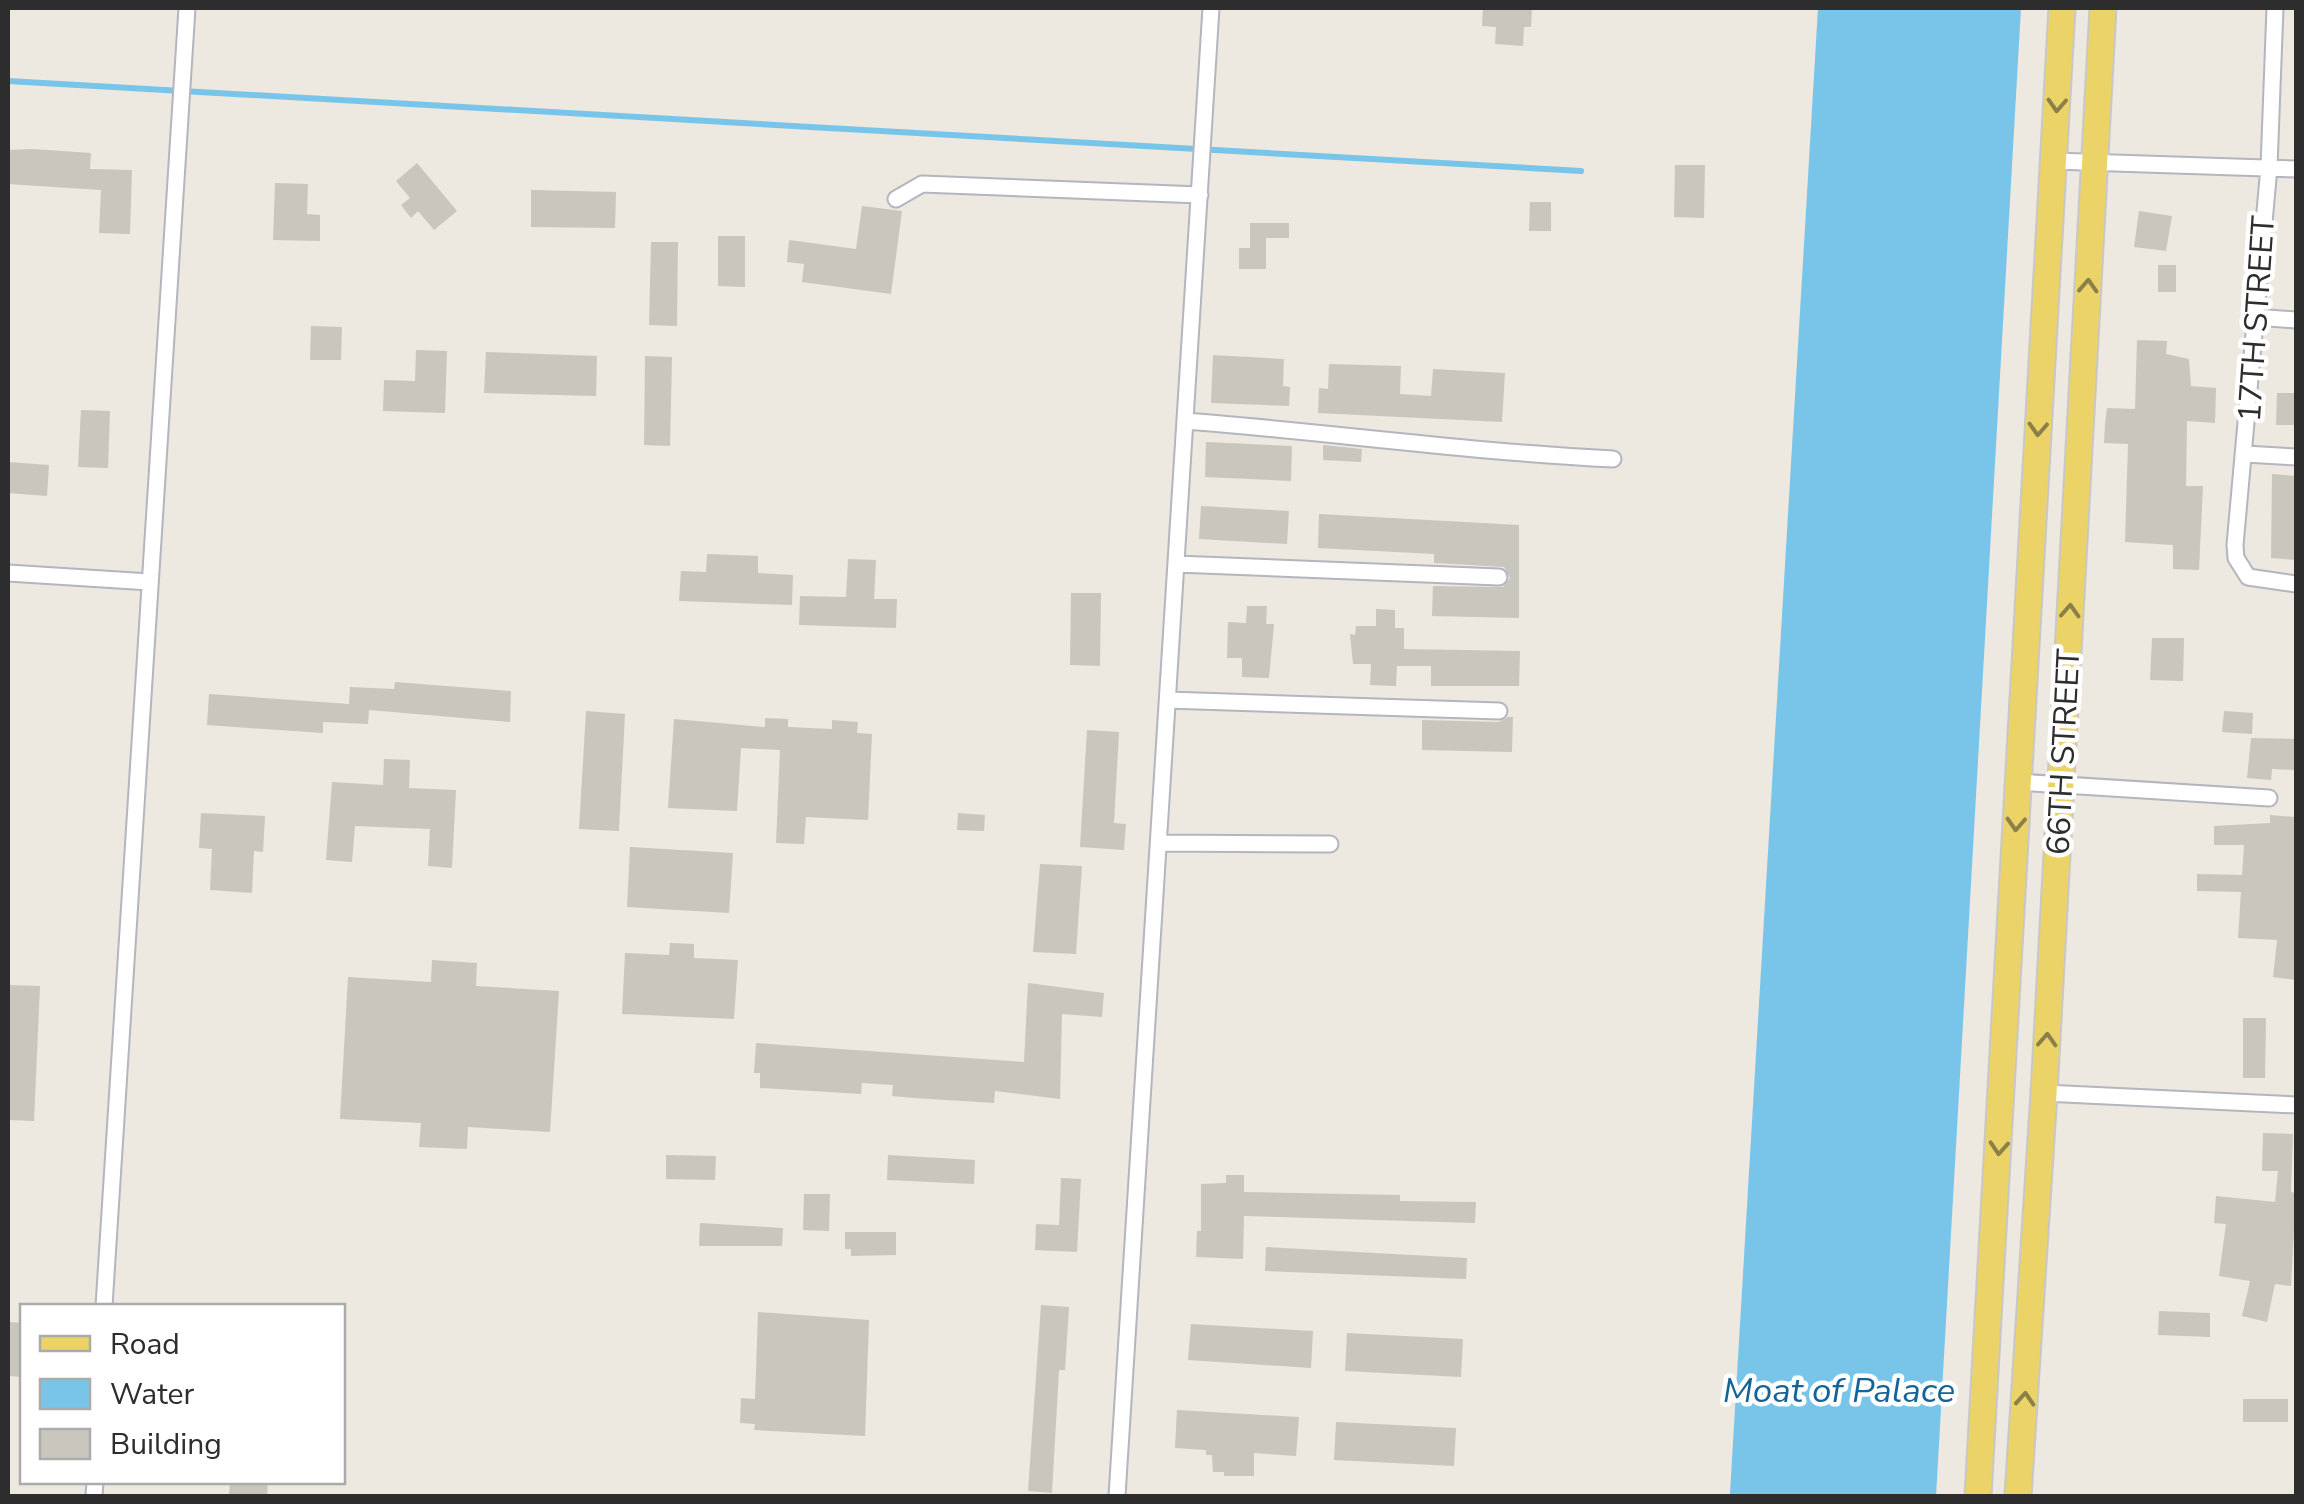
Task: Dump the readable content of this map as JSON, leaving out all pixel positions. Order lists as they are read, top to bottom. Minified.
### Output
{"streets":{"main road":["66TH STREET"],"street":["17TH STREET"]},"water":["Moat of Palace"],"legend":["Road","Water","Building"]}
